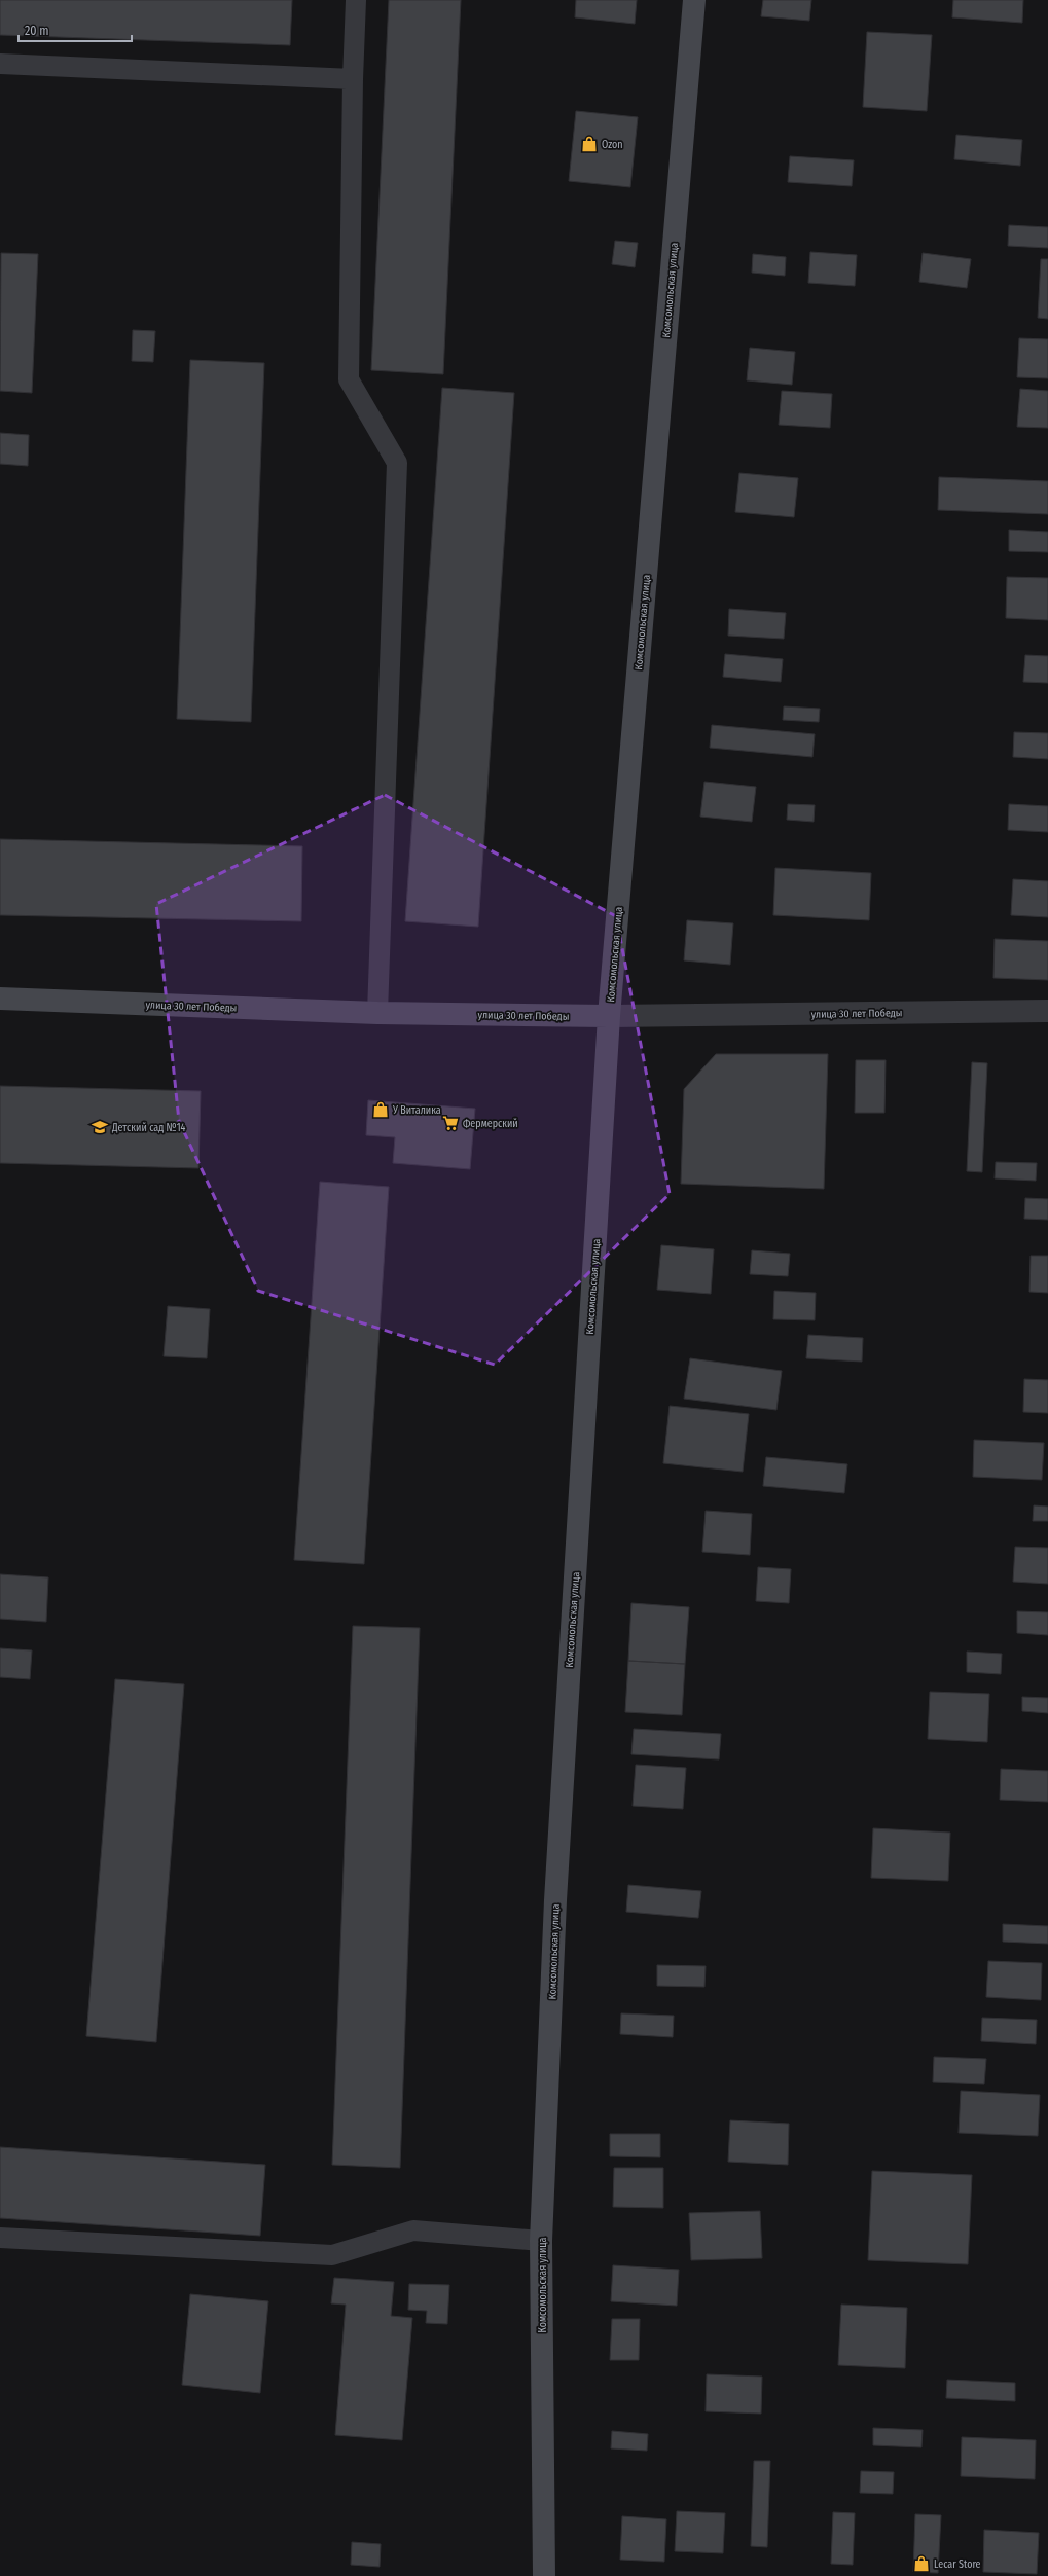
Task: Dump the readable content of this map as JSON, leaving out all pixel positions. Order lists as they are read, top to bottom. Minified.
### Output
{"streets":{"main road":["Комсомольская улица","улица 30 лет Победы"]},"crossings":[["Комсомольская улица","улица 30 лет Победы"]],"places":{"shop":["Ozon","У Виталика","Lecar Store"],"supermarket":["Фермерский"],"school or university":["Детский сад №14"]},"scale_bar":"20 m"}
